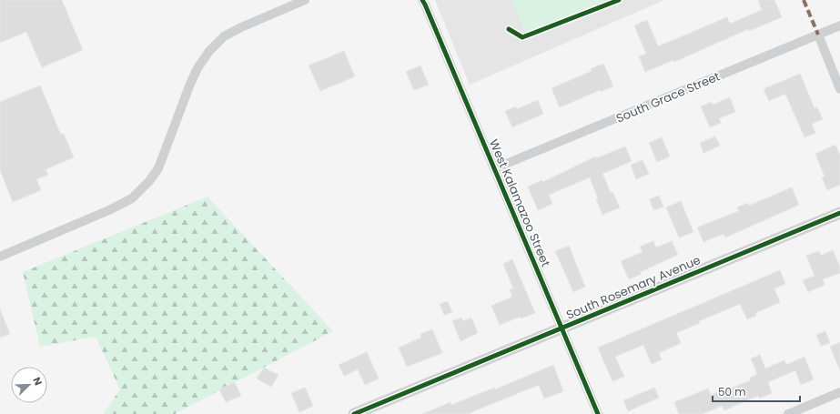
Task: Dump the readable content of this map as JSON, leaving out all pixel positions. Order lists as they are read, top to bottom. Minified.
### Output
{"streets":{"street":["South Grace Street","West Kalamazoo Street","South Rosemary Avenue"]},"crossings":[["South Grace Street","West Kalamazoo Street"],["West Kalamazoo Street","South Rosemary Avenue"]],"scale_bar":"50 m","north":"top right"}
